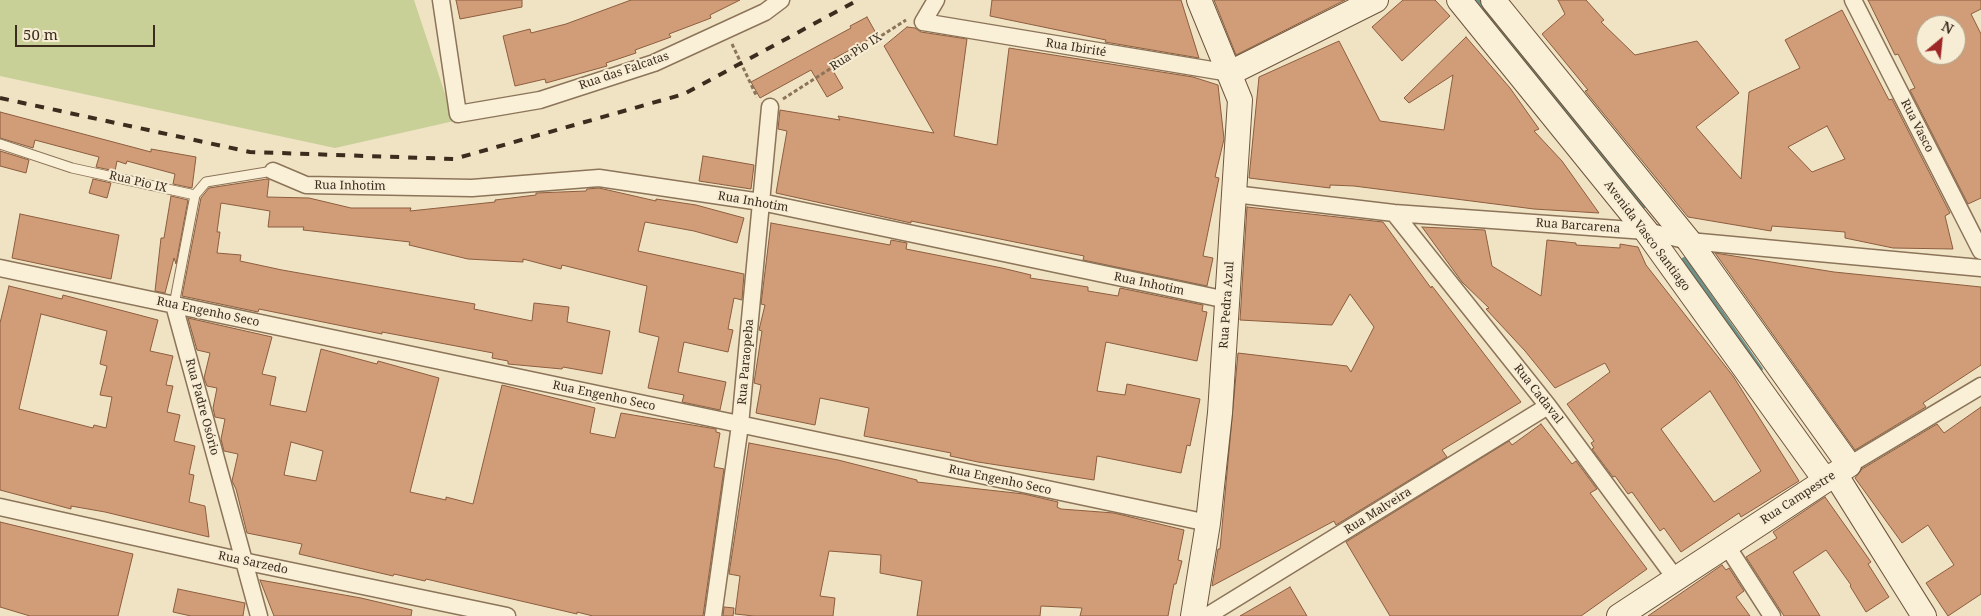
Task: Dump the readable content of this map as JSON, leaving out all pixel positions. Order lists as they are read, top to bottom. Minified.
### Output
{"streets":{"street":["Rua Ibirité","Rua das Falcatas","Rua Vasco","Rua Inhotim","Rua Barcarena","Avenida Vasco Santiago","Rua Pedra Azul","Rua Engenho Seco","Rua Paraopeba","Rua Cadaval","Rua Padre Osório","Rua Campestre","Rua Malveira","Rua Sarzedo"],"lane":["Rua Pio IX"]},"crossings":[["Rua Ibirité","Rua Pio IX"],["Rua Ibirité","Rua Pedra Azul"],["Rua Pio IX","Rua Paraopeba"],["Rua Pio IX","Rua Padre Osório"],["Rua Inhotim","Rua Pedra Azul"],["Rua Inhotim","Rua Paraopeba"],["Rua Barcarena","Avenida Vasco Santiago"],["Rua Barcarena","Rua Pedra Azul"],["Rua Barcarena","Rua Cadaval"],["Avenida Vasco Santiago","Rua Campestre"],["Rua Pedra Azul","Rua Engenho Seco"],["Rua Engenho Seco","Rua Paraopeba"],["Rua Engenho Seco","Rua Padre Osório"],["Rua Cadaval","Rua Campestre"],["Rua Cadaval","Rua Malveira"],["Rua Padre Osório","Rua Sarzedo"]],"scale_bar":"50 m","north":"top right"}
